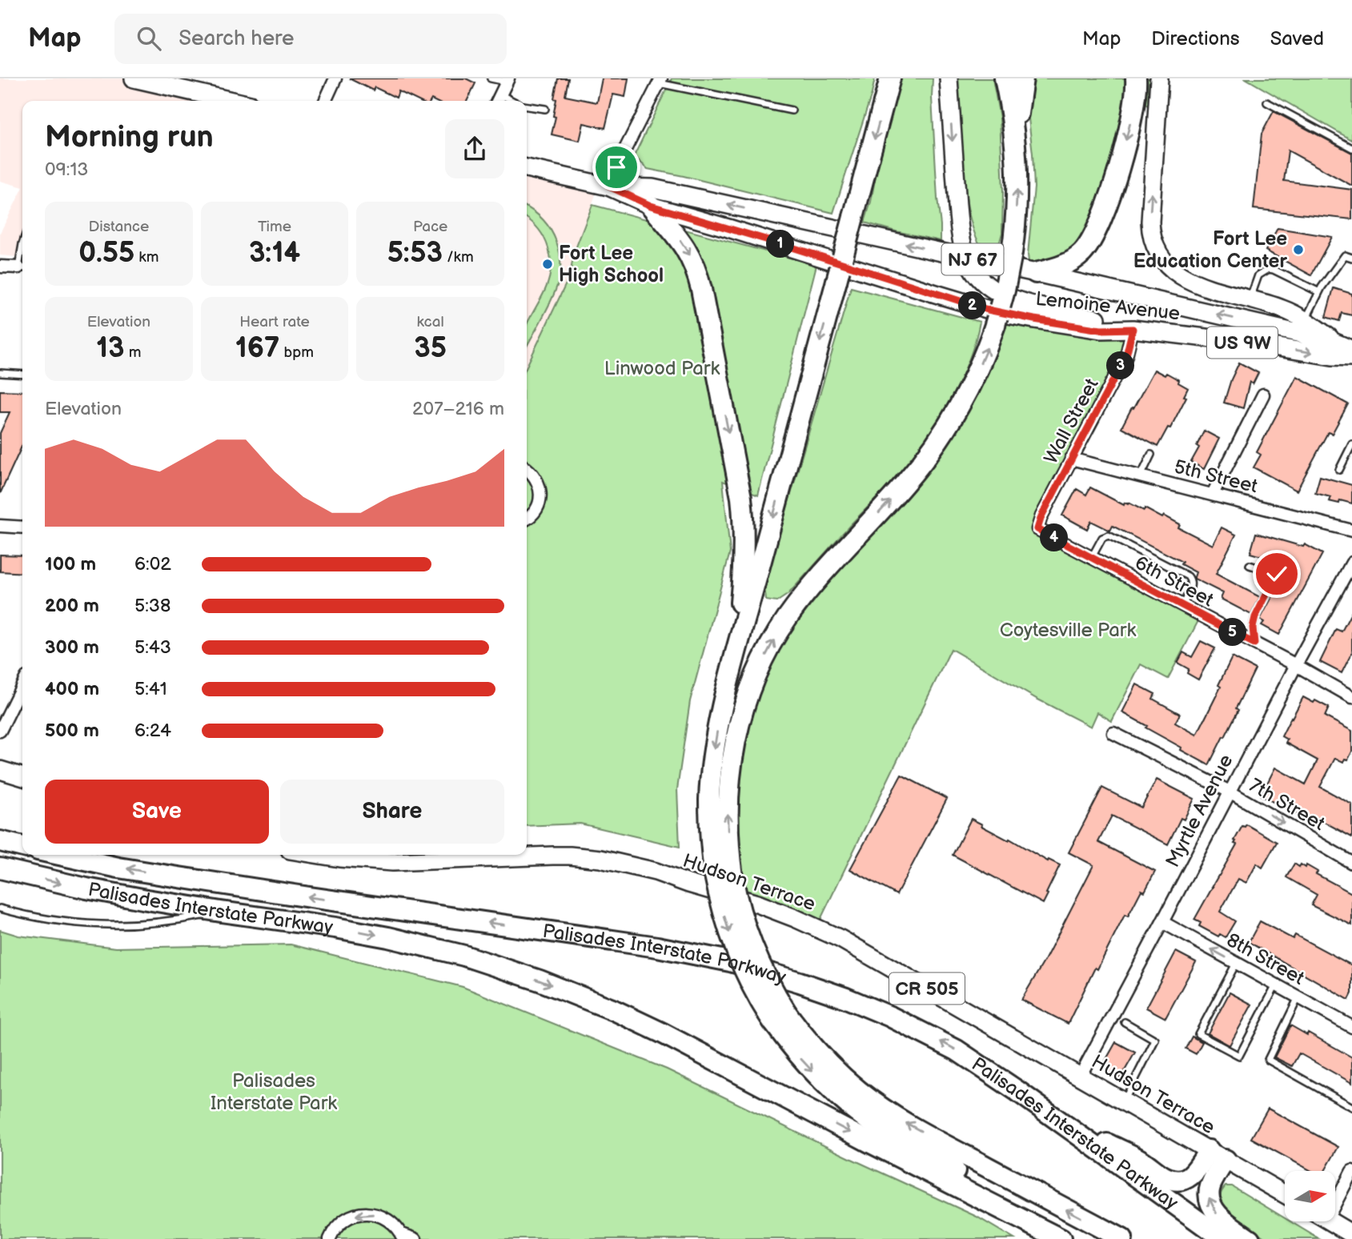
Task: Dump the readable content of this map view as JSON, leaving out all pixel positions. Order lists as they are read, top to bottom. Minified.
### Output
{"streets":{"highway":["Palisades Interstate Parkway"],"main road":["NJ 67","Lemoine Avenue","US 9W","Hudson Terrace","CR 505"],"street":["Wall Street","5th Street","6th Street","7th Street","Myrtle Avenue","8th Street"]},"crossings":[["Lemoine Avenue","US 9W"],["Lemoine Avenue","Wall Street"],["US 9W","Wall Street"],["Wall Street","5th Street"],["Wall Street","6th Street"],["6th Street","Myrtle Avenue"],["7th Street","Myrtle Avenue"],["Myrtle Avenue","Hudson Terrace"],["Myrtle Avenue","8th Street"]],"one_way":["7th Street","8th Street"],"parks":["Linwood Park","Coytesville Park","Palisades Interstate Park"],"places":["Fort Lee Education Center","Fort Lee High School"],"north":"right","page":{"header":"Map","search":"Search here","nav":["Map","Directions","Saved"],"heading":["Morning run","09:13"],"stats":[["Distance","0.55 km"],["Time","3:14"],["Pace","5:53 /km"],["Elevation","13 m"],["Heart rate","167 bpm"],["kcal","35"]],"pins":["1","2","3","4","5"],"chart":["Elevation","207–216 m"],"list":[{"name":"100 m","note":"6:02"},{"name":"200 m","note":"5:38"},{"name":"300 m","note":"5:43"},{"name":"400 m","note":"5:41"},{"name":"500 m","note":"6:24"}],"buttons":["Save","Share"]}}
